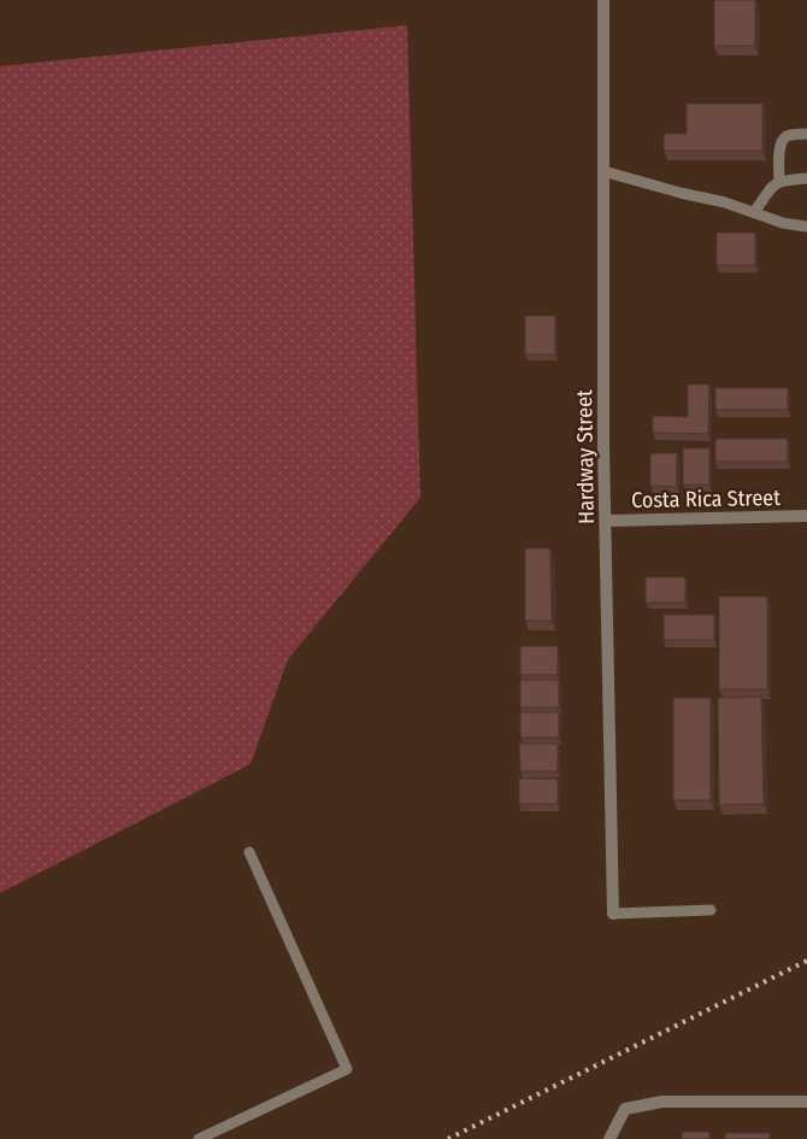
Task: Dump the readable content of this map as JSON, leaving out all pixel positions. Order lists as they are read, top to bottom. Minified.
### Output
{"streets":{"street":["Hardway Street","Costa Rica Street"]},"crossings":[["Hardway Street","Costa Rica Street"]]}
